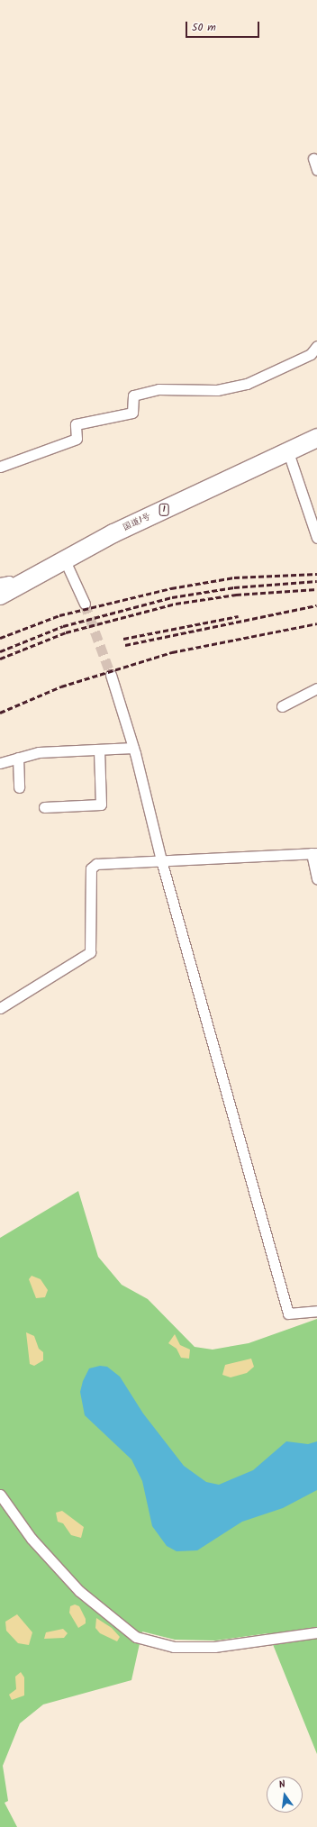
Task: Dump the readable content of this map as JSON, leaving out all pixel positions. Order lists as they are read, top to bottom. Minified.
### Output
{"streets":{"highway":["1","国道1号"]},"scale_bar":"50 m","north":"top"}
